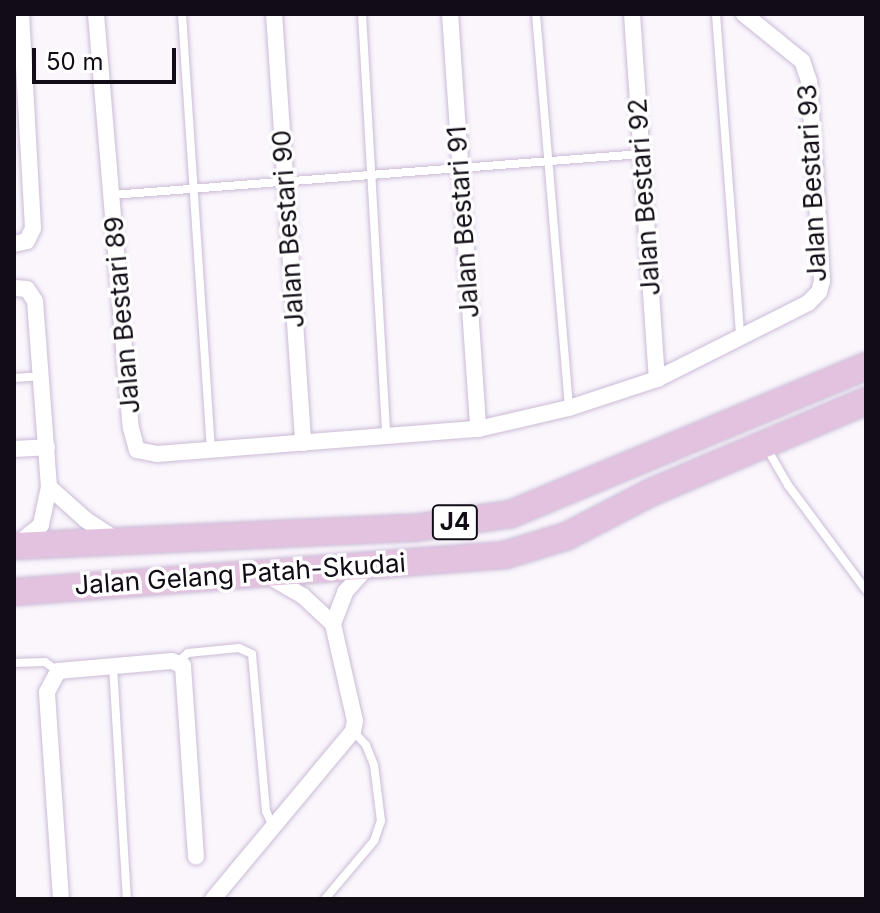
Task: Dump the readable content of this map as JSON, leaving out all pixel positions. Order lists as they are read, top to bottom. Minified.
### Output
{"streets":{"main road":["J4","Jalan Gelang Patah-Skudai"],"street":["Jalan Bestari 93","Jalan Bestari 92","Jalan Bestari 91","Jalan Bestari 90","Jalan Bestari 89"]},"crossings":[["Jalan Bestari 93","Jalan Bestari 92"],["Jalan Bestari 93","Jalan Bestari 91"],["Jalan Bestari 93","Jalan Bestari 89"],["Jalan Bestari 91","Jalan Bestari 89"],["Jalan Bestari 90","Jalan Bestari 89"]],"scale_bar":"50 m"}
